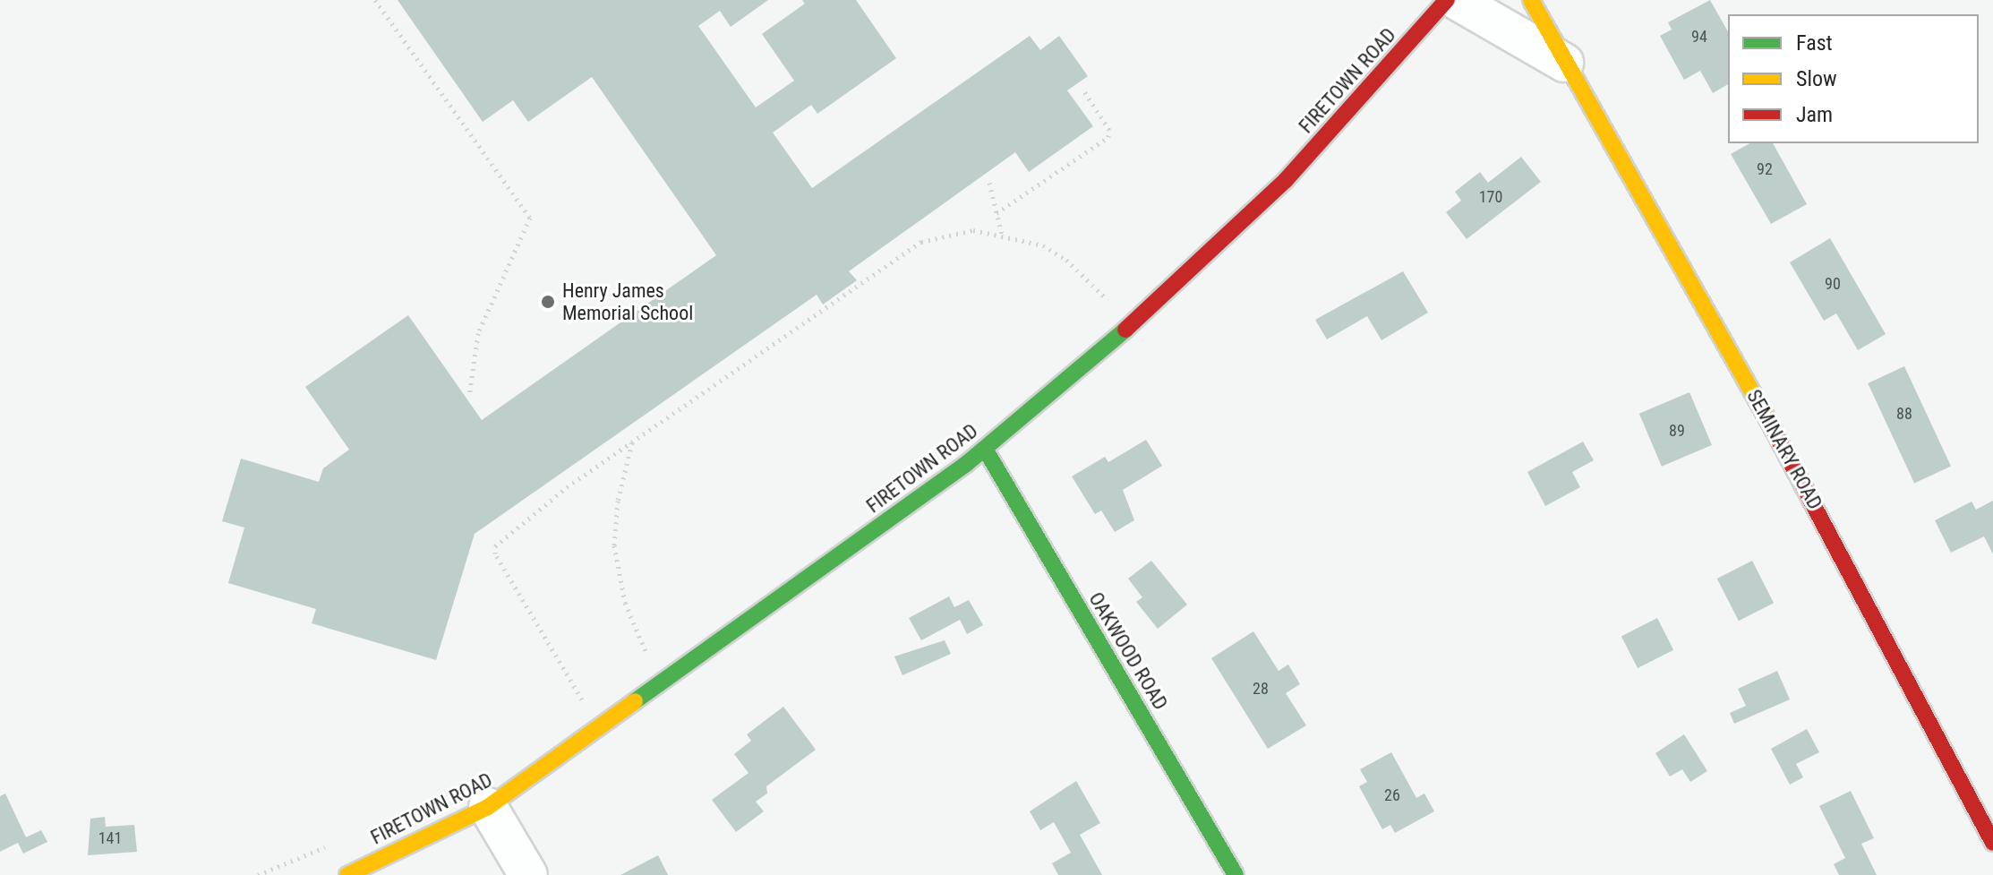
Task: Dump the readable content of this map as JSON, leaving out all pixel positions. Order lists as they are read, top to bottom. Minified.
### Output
{"streets":{"street":["FIRETOWN ROAD","SEMINARY ROAD","OAKWOOD ROAD"]},"crossings":[["FIRETOWN ROAD","OAKWOOD ROAD"]],"places":["Henry James Memorial School"],"house_numbers":["94","92","170","90","88","89","28","26","141"],"legend":["Fast","Slow","Jam"]}
